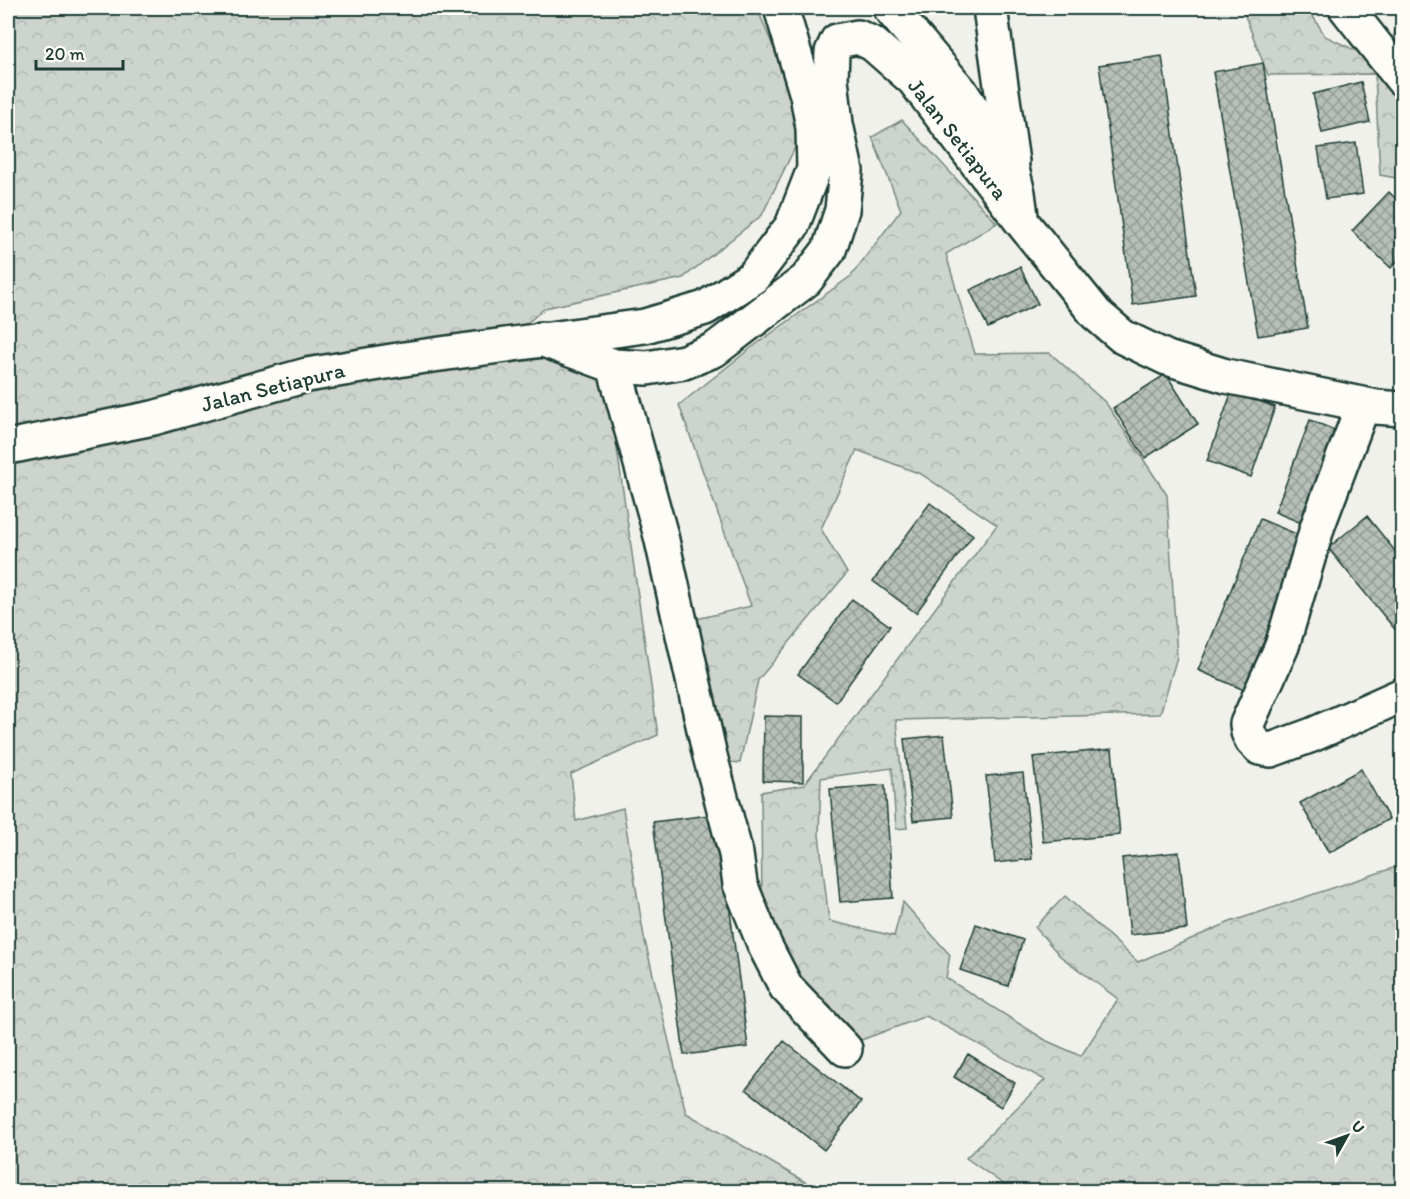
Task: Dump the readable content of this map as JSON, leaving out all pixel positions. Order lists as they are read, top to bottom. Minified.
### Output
{"streets":{"street":["Jalan Setiapura"]},"scale_bar":"20 m","north":"top right"}
